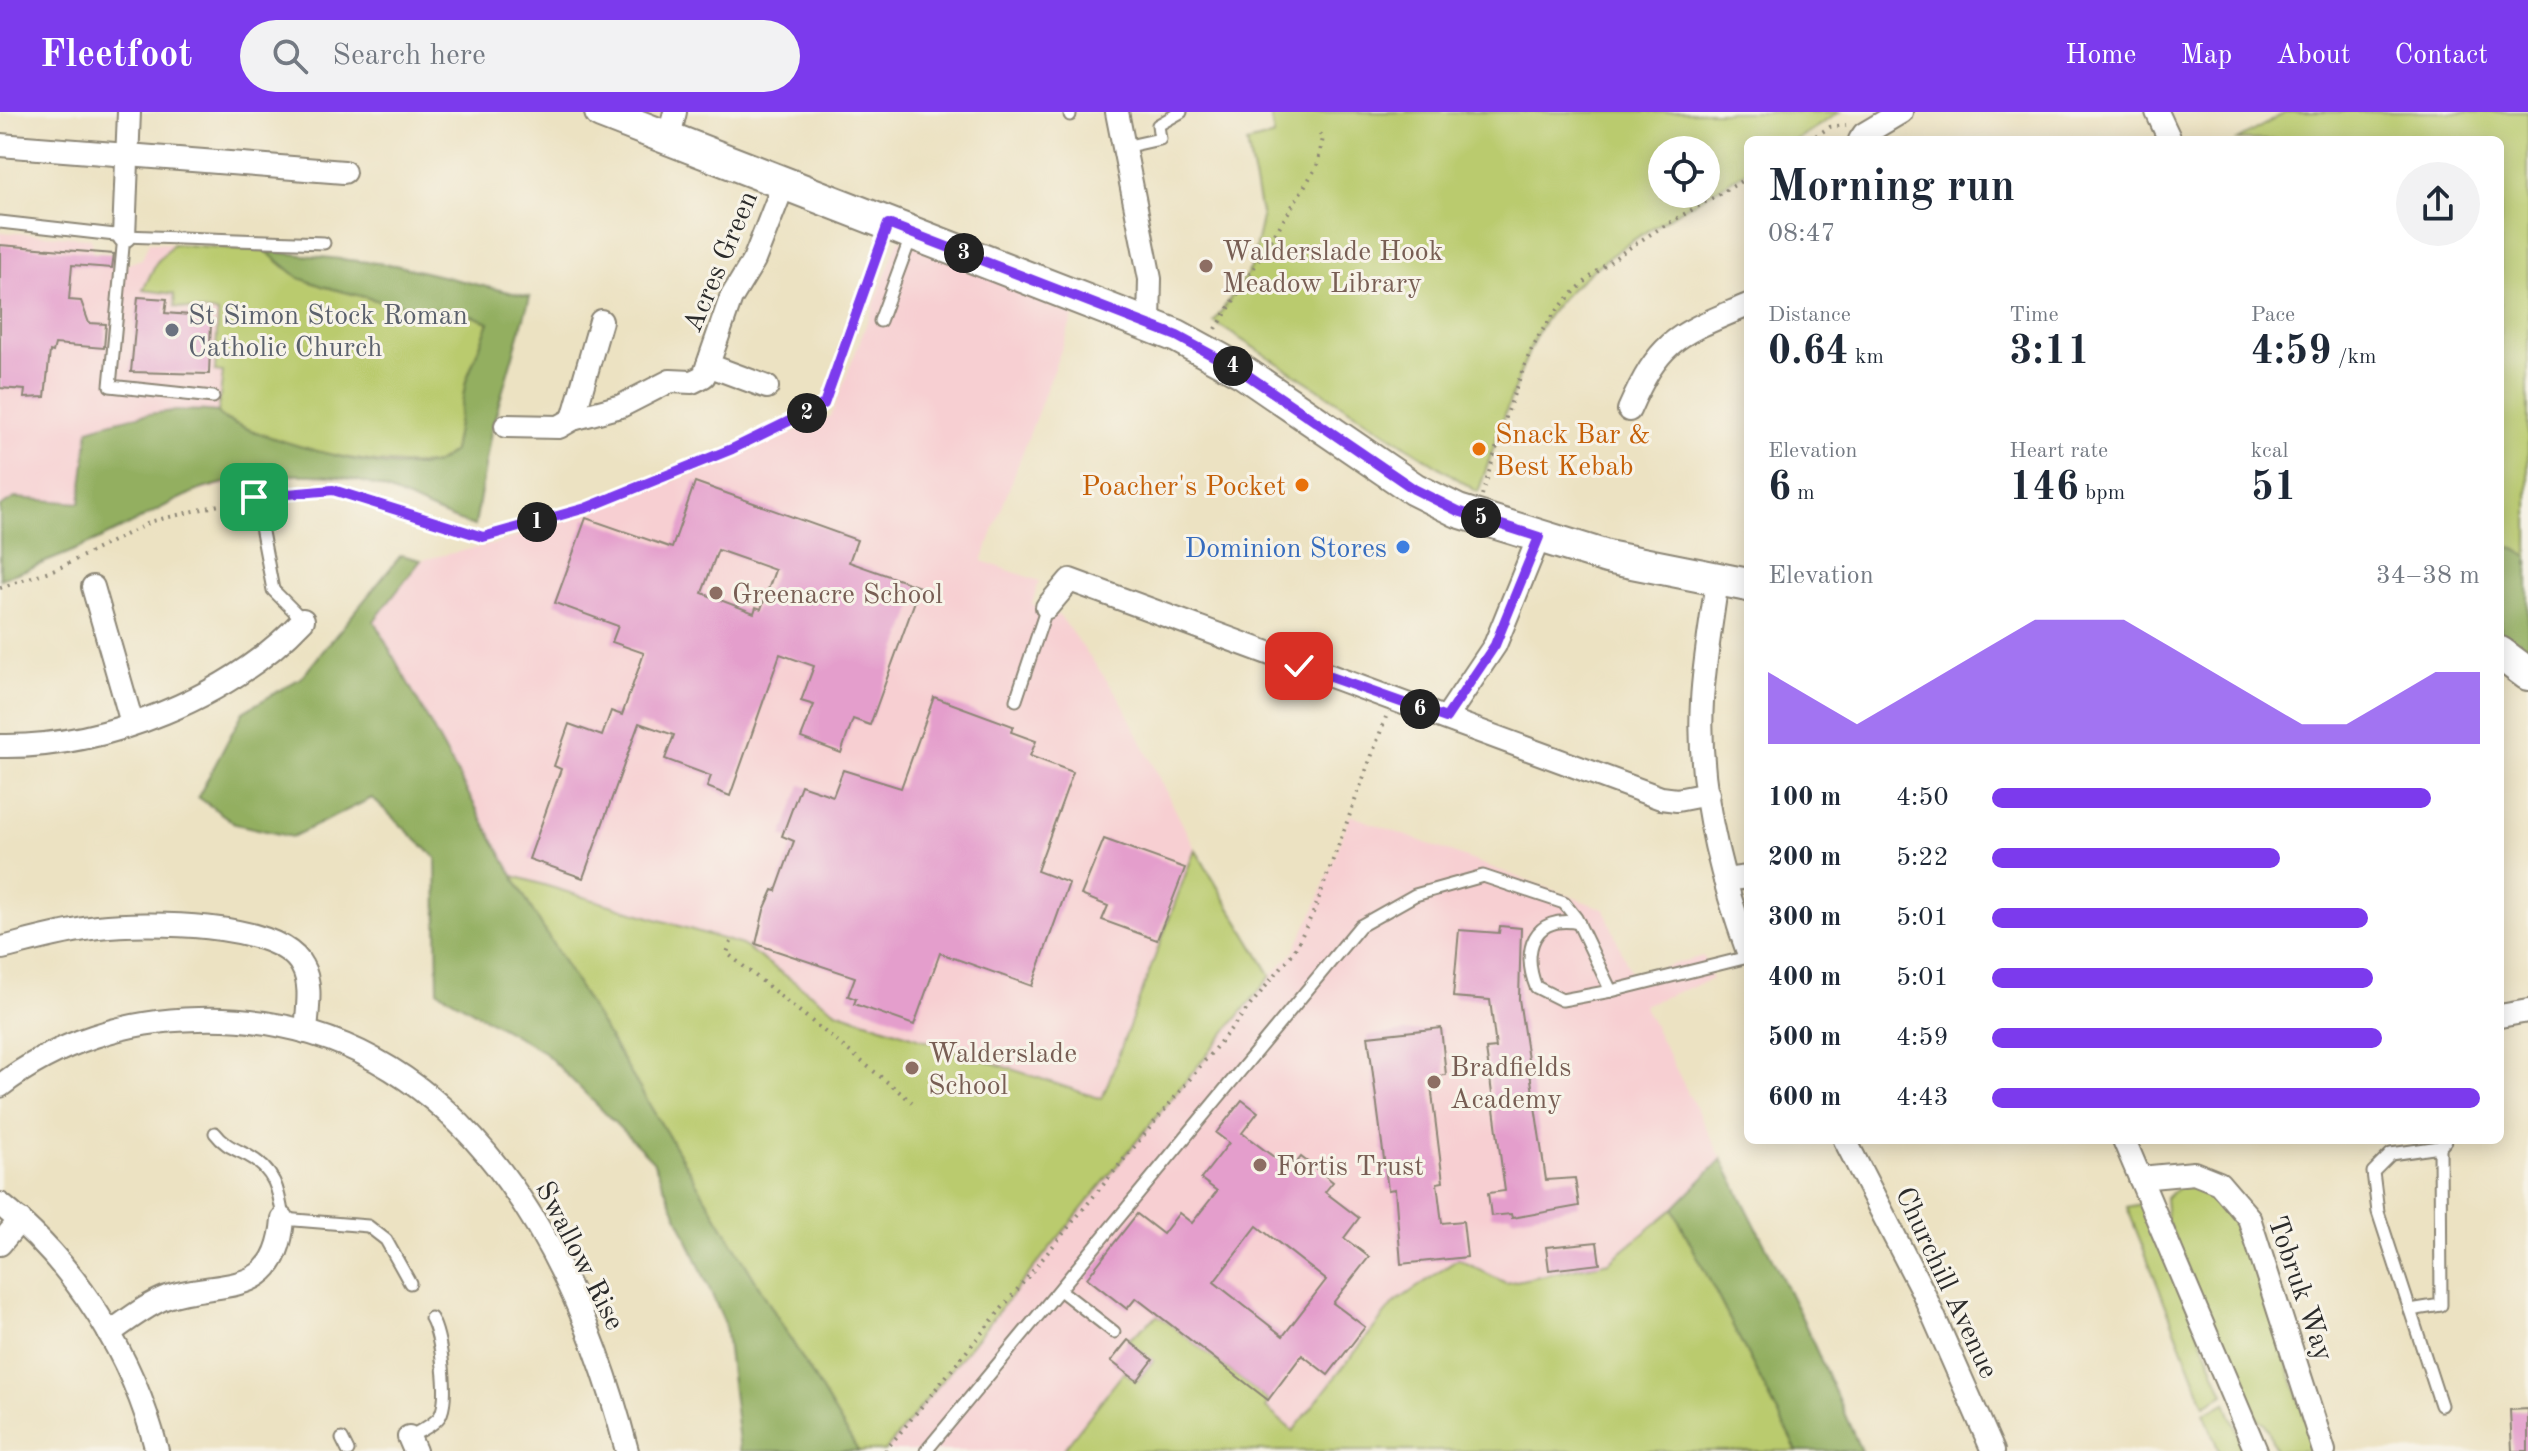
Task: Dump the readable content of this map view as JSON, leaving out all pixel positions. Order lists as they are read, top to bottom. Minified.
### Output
{"streets":{"street":["Acres Green","Swallow Rise","Churchill Avenue","Tobruk Way"]},"places":["Walderslade Hook Meadow Library","St Simon Stock Roman Catholic Church","Snack Bar & Best Kebab","Poacher's Pocket","Dominion Stores","Greenacre School","Walderslade School","Bradfields Academy","Fortis Trust"],"page":{"header":"Fleetfoot","search":"Search here","nav":["Home","Map","About","Contact"],"heading":["Morning run","08:47"],"pins":["3","4","2","5","1","6"],"stats":[["Distance","0.64 km"],["Time","3:11"],["Pace","4:59 /km"],["Elevation","6 m"],["Heart rate","146 bpm"],["kcal","51"]],"chart":["Elevation","34–38 m"],"list":[{"name":"100 m","note":"4:50"},{"name":"200 m","note":"5:22"},{"name":"300 m","note":"5:01"},{"name":"400 m","note":"5:01"},{"name":"500 m","note":"4:59"},{"name":"600 m","note":"4:43"}]}}
